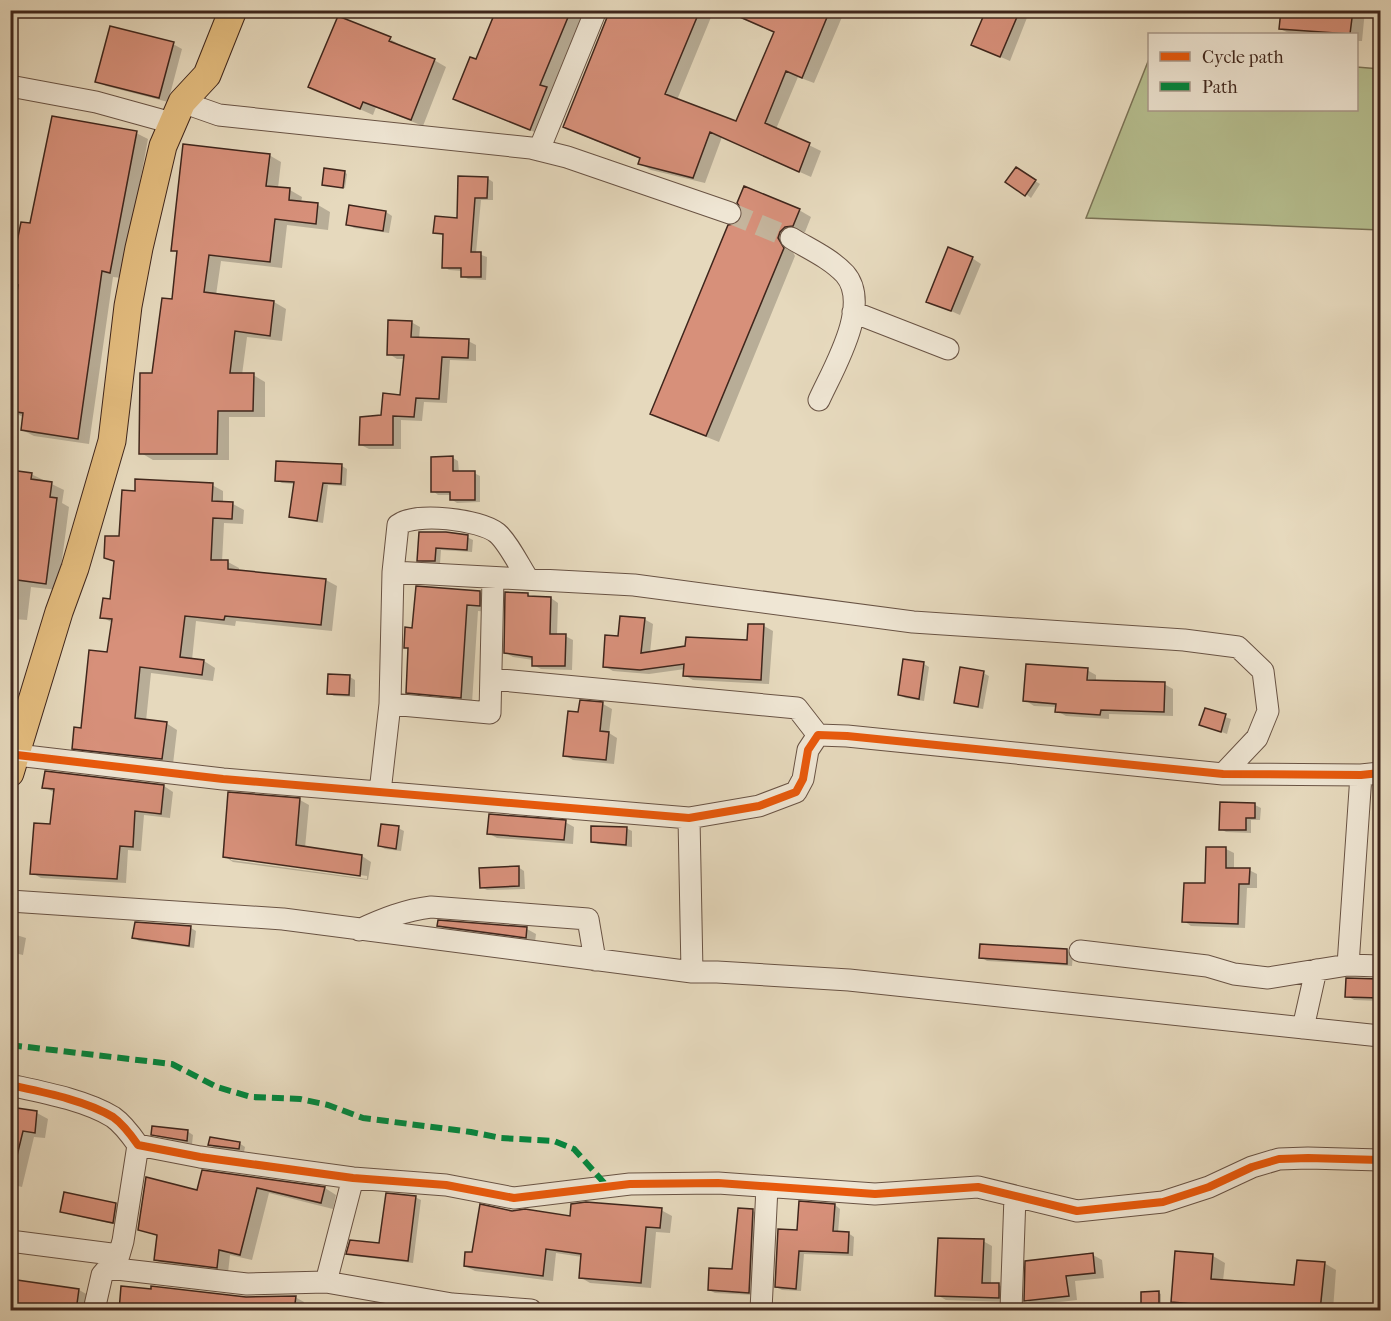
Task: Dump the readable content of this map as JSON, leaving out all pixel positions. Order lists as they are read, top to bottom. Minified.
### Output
{"legend":["Cycle path","Path"]}
